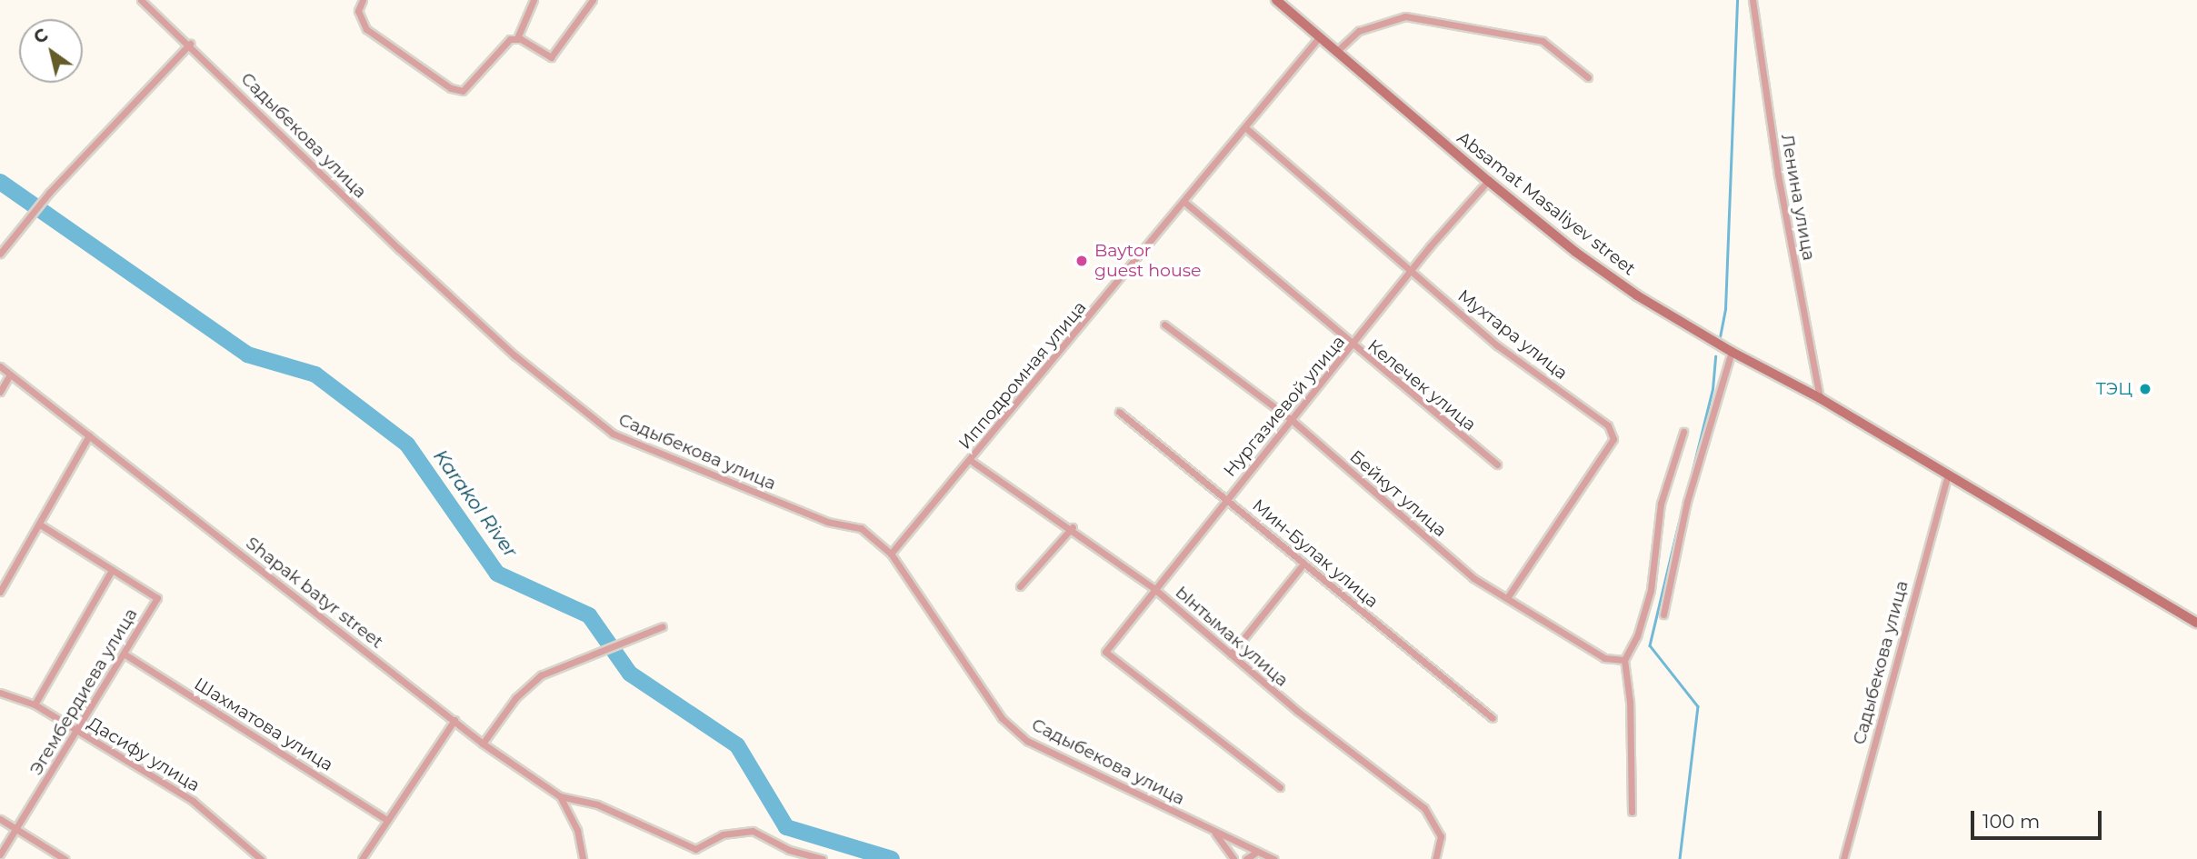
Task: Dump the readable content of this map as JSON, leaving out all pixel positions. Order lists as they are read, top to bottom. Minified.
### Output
{"streets":{"street":["Садыбекова улица","Ленина улица","Absamat Masaliyev street","Мухтара улица","Ипподромная улица","Келечек улица","Нургазиевой улица","Бейкут улица","Мин-Булак улица","Shapak batyr street","Ынтымак улица","Эгембердиева улица","Шахматова улица","Дасифу улица"]},"crossings":[["Садыбекова улица","Absamat Masaliyev street"],["Садыбекова улица","Ипподромная улица"],["Ленина улица","Absamat Masaliyev street"],["Absamat Masaliyev street","Ипподромная улица"],["Absamat Masaliyev street","Нургазиевой улица"],["Мухтара улица","Ипподромная улица"],["Мухтара улица","Нургазиевой улица"],["Мухтара улица","Бейкут улица"],["Ипподромная улица","Келечек улица"],["Ипподромная улица","Ынтымак улица"],["Келечек улица","Нургазиевой улица"],["Нургазиевой улица","Бейкут улица"],["Нургазиевой улица","Мин-Булак улица"],["Нургазиевой улица","Ынтымак улица"],["Эгембердиева улица","Шахматова улица"],["Эгембердиева улица","Дасифу улица"]],"water":["Karakol River"],"places":["Baytor guest house","ТЭЦ"],"scale_bar":"100 m","north":"top left"}
